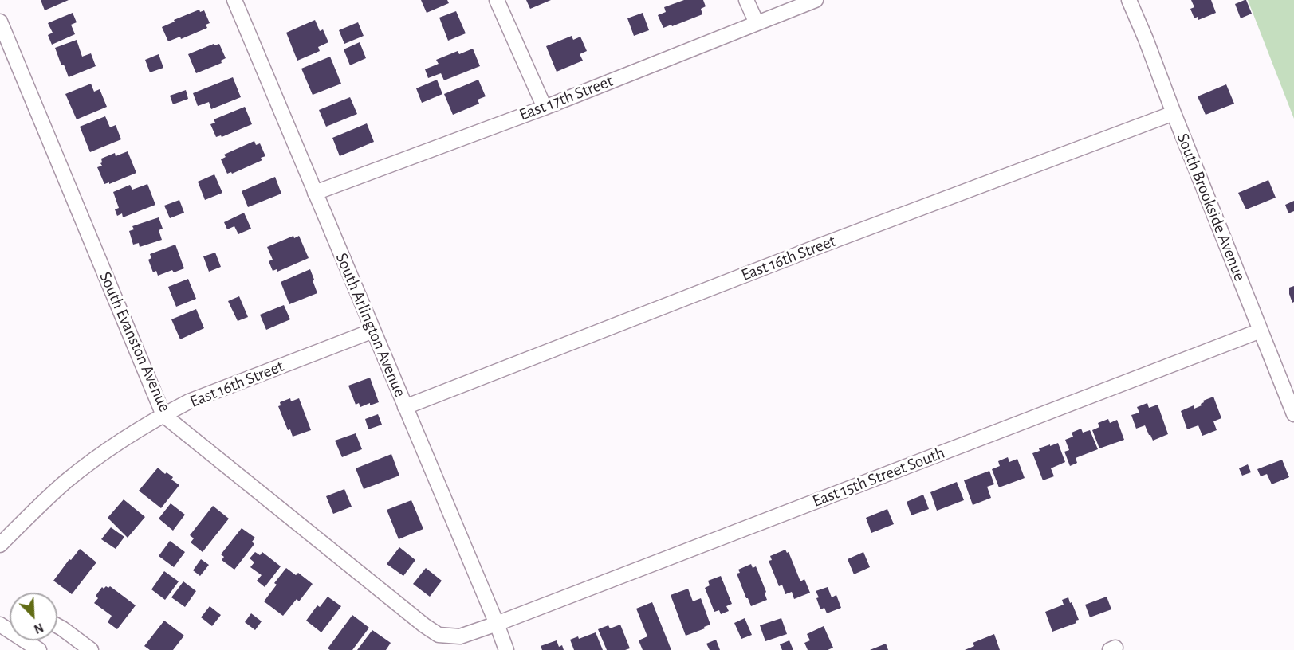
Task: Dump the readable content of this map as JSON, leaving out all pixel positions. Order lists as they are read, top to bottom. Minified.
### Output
{"streets":{"street":["East 17th Street","South Brookside Avenue","East 16th Street","South Arlington Avenue","South Evanston Avenue","East 15th Street South"]},"crossings":[["East 17th Street","South Arlington Avenue"],["South Brookside Avenue","East 16th Street"],["South Brookside Avenue","East 15th Street South"],["East 16th Street","South Arlington Avenue"],["East 16th Street","South Evanston Avenue"],["South Arlington Avenue","South Evanston Avenue"],["South Arlington Avenue","East 15th Street South"],["South Evanston Avenue","East 15th Street South"]],"north":"bottom right"}
